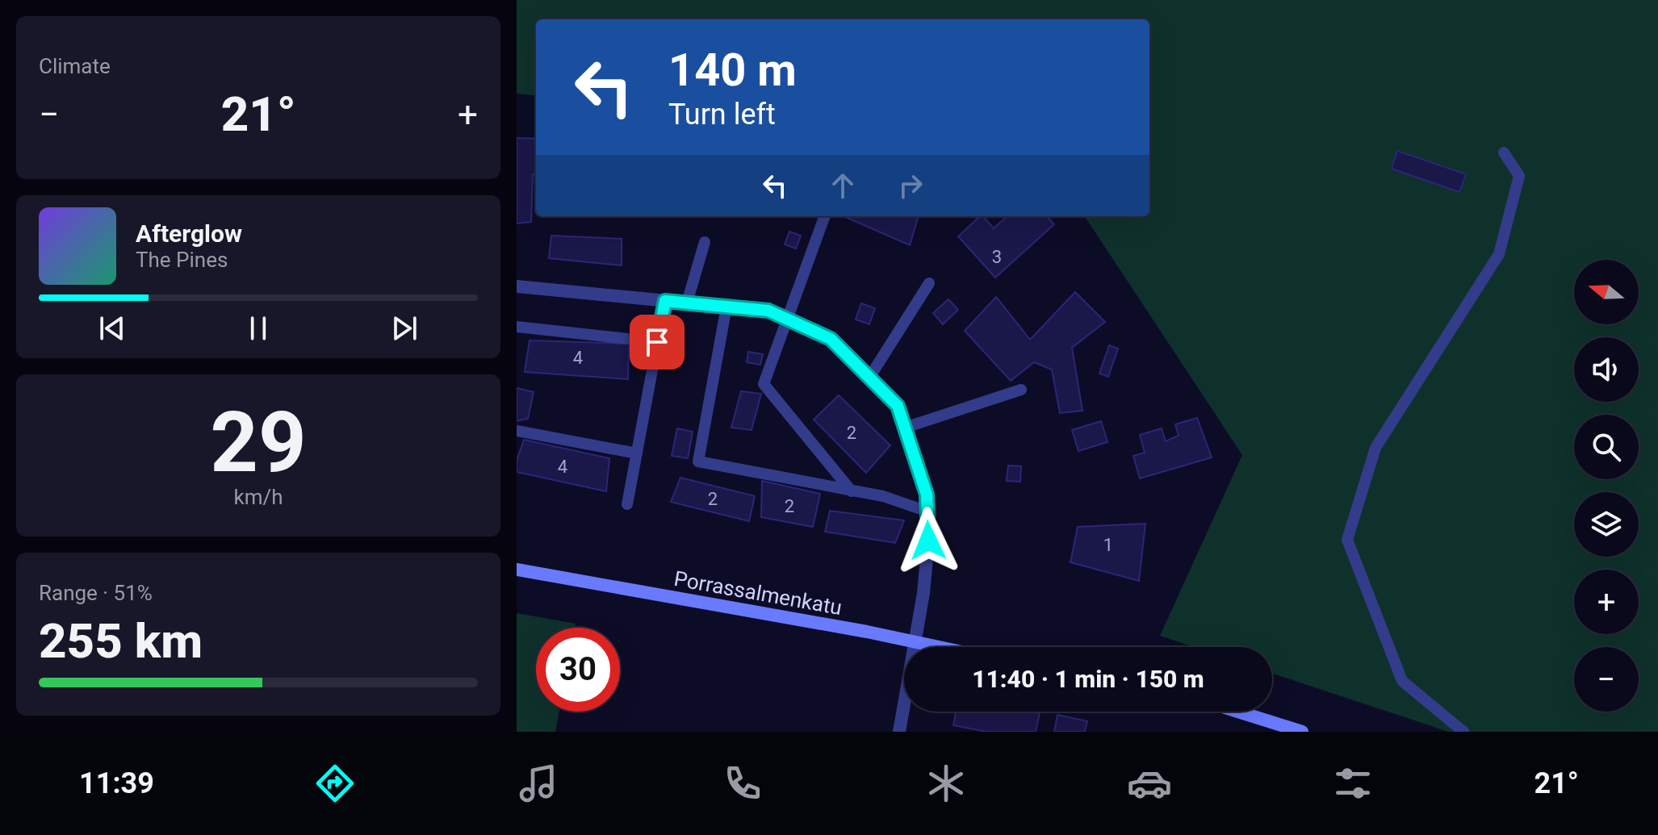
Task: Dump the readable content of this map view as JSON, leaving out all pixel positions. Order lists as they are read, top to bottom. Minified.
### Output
{"streets":{"street":["Porrassalmenkatu"]},"house_numbers":["3","4","2","4","2","2","1"],"north":"left","page":{"tile":["Climate",["29","km/h"],["Range · 51%","255 km"]],"turn":["140 m","Turn left"],"heat":["−","21°","+"],"song":["Afterglow","The Pines"],"map_buttons":["+","−"],"limit":"30","trip":"11:40 · 1 min · 150 m","tabs":["11:39","21°"]}}
